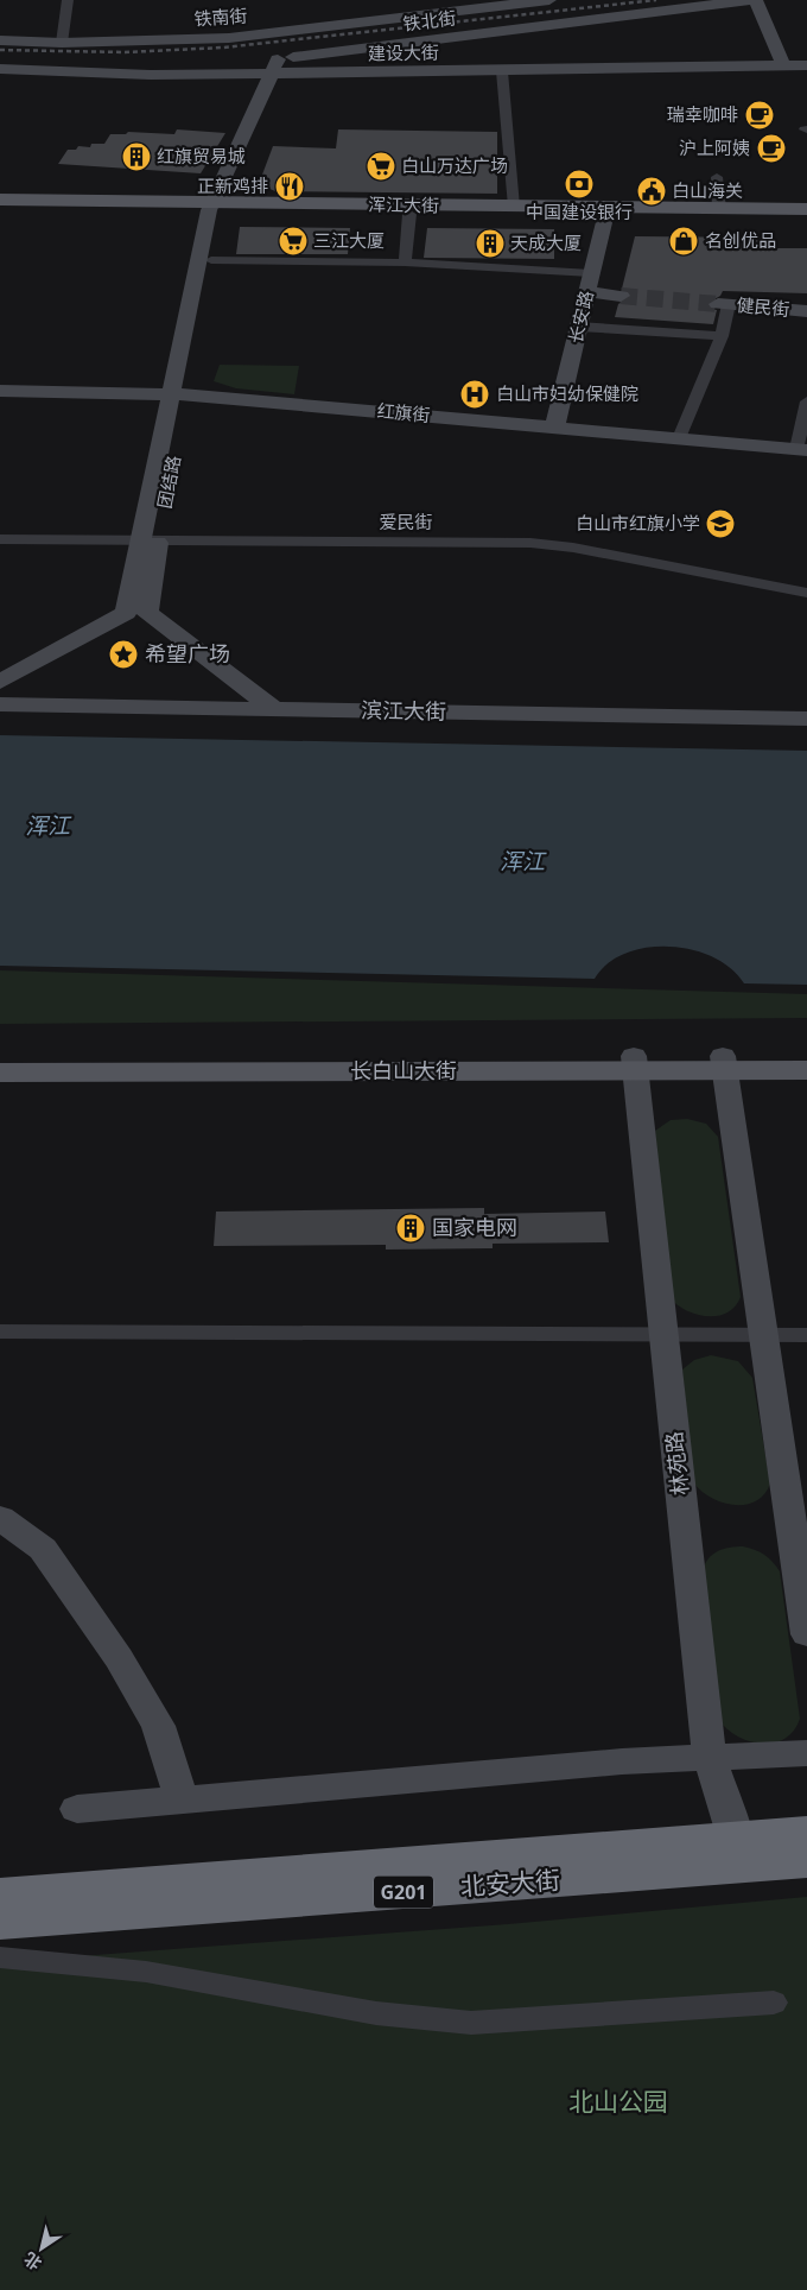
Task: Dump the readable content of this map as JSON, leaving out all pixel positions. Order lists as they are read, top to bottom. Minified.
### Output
{"streets":{"highway":["北安大街","G201"],"main road":["浑江大街","长白山大街"],"street":["铁南街","铁北街","建设大街","健民街","长安路","红旗街","团结路","爱民街","滨江大街","林苑路"]},"crossings":[["铁北街","建设大街"],["铁北街","团结路"],["建设大街","团结路"],["浑江大街","长安路"],["浑江大街","团结路"],["长安路","红旗街"],["红旗街","团结路"],["团结路","爱民街"],["长白山大街","林苑路"],["林苑路","北安大街"]],"water":["浑江"],"parks":["北山公园"],"places":{"cafe":["瑞幸咖啡","沪上阿姨"],"building":["红旗贸易城","天成大厦","国家电网"],"supermarket":["白山万达广场","三江大厦"],"bank":["中国建设银行"],"restaurant":["正新鸡排"],"public building":["白山海关"],"shop":["名创优品"],"hospital":["白山市妇幼保健院"],"school or university":["白山市红旗小学"],"place":["希望广场"]},"north":"bottom left"}
